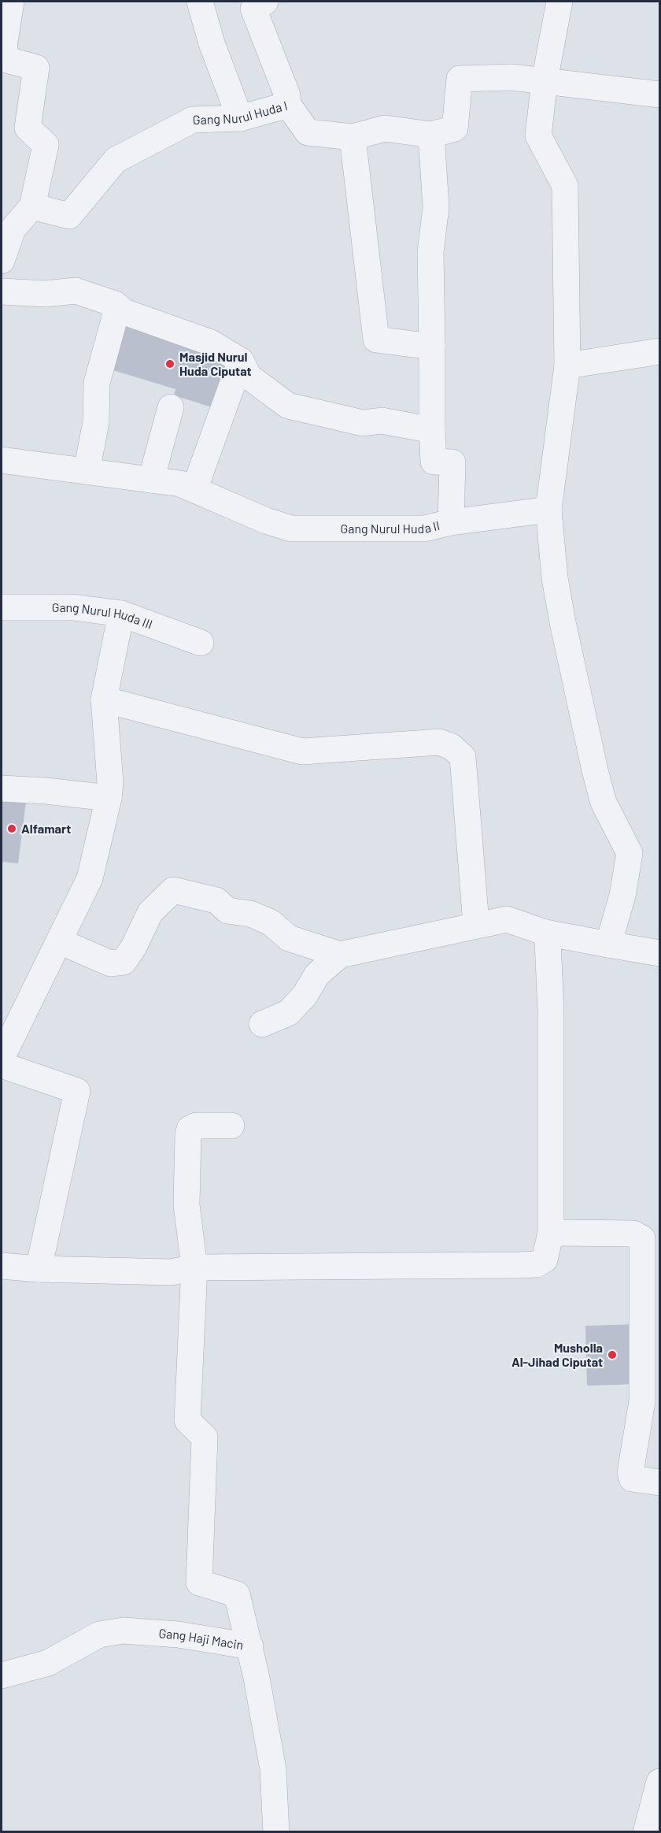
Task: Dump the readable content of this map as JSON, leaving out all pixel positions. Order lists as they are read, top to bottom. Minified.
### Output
{"streets":{"street":["Gang Nurul Huda I","Gang Nurul Huda II","Gang Nurul Huda III","Gang Haji Macin"]},"places":["Masjid Nurul Huda Ciputat","Alfamart","Musholla Al-Jihad Ciputat"]}
